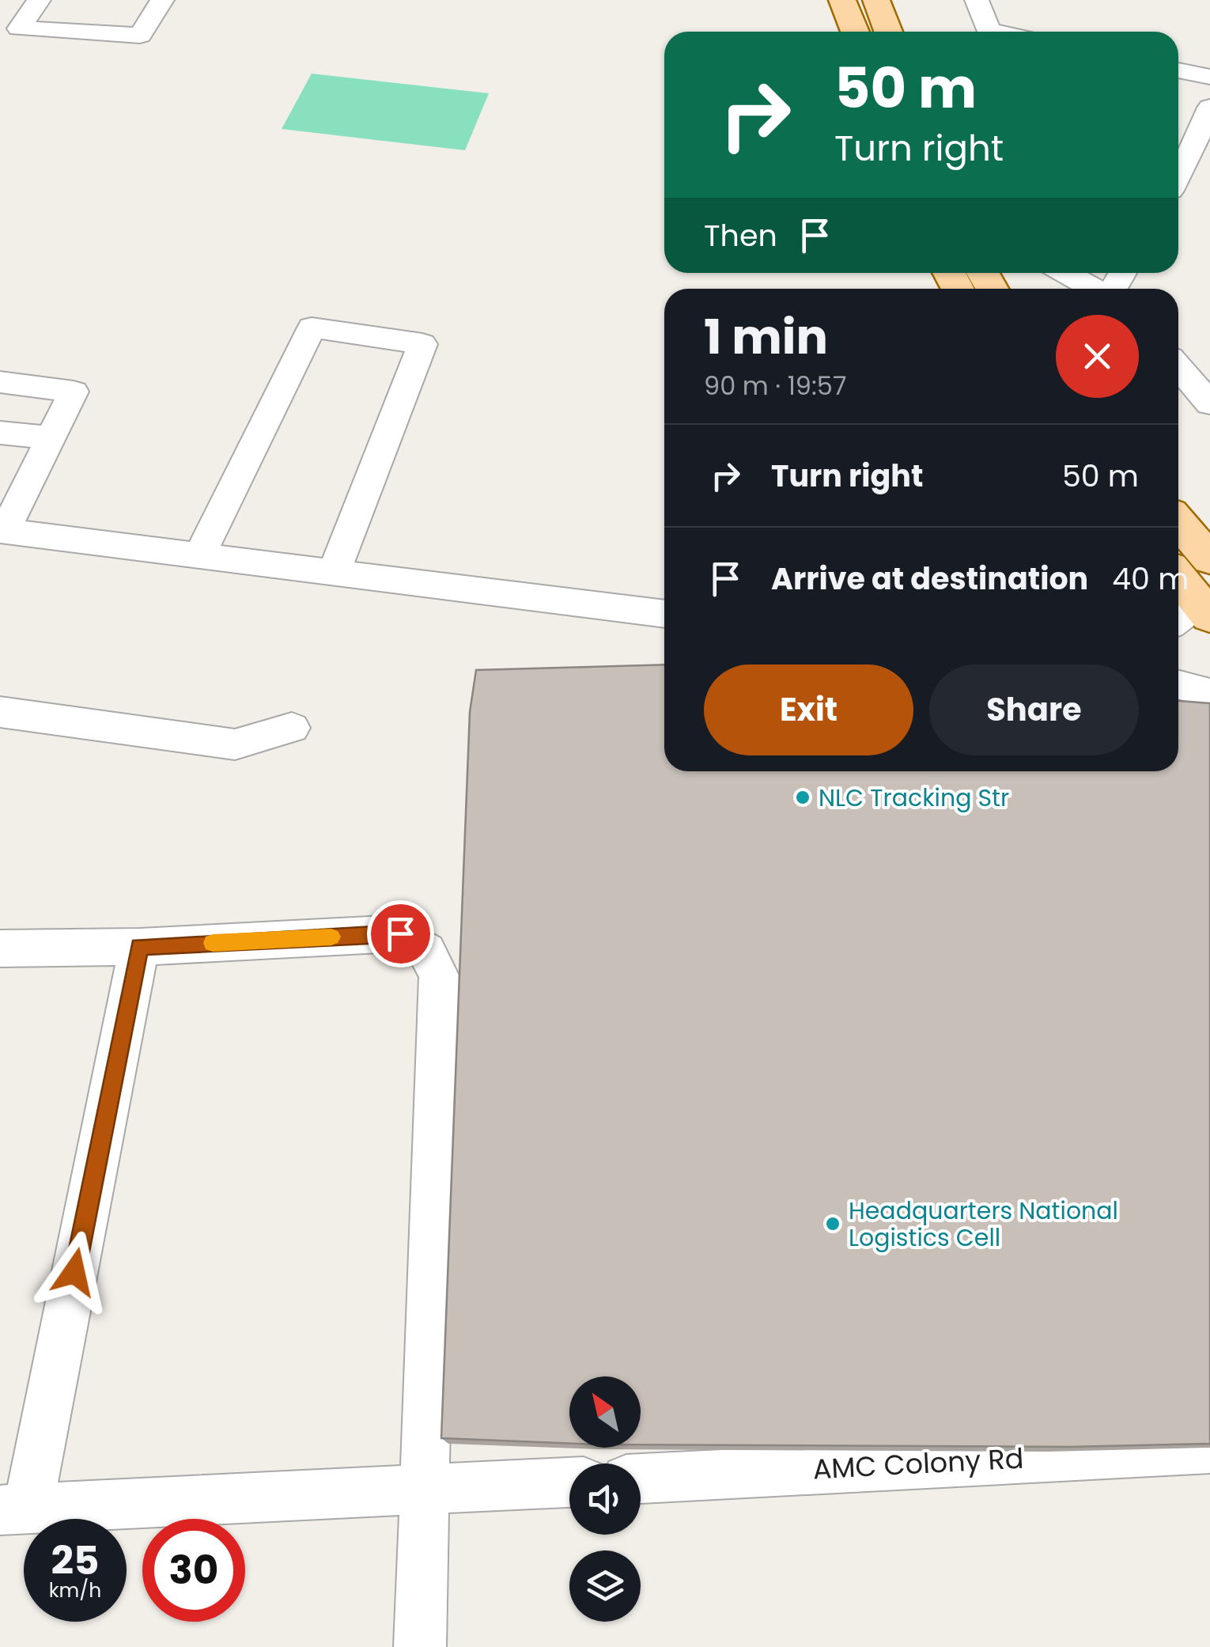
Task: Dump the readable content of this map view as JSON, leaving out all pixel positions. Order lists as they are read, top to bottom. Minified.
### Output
{"streets":{"street":["AMC Colony Rd"]},"places":["NLC Tracking Str","Headquarters National Logistics Cell"],"north":"top left","page":{"turn":["50 m","Turn right"],"then":"Then","heading":["1 min","90 m · 19:57"],"list":[{"name":"Turn right","value":"50 m"},{"name":"Arrive at destination","value":"40 m"}],"buttons":["Exit","Share"],"speed":"25 km/h","limit":"30"}}
